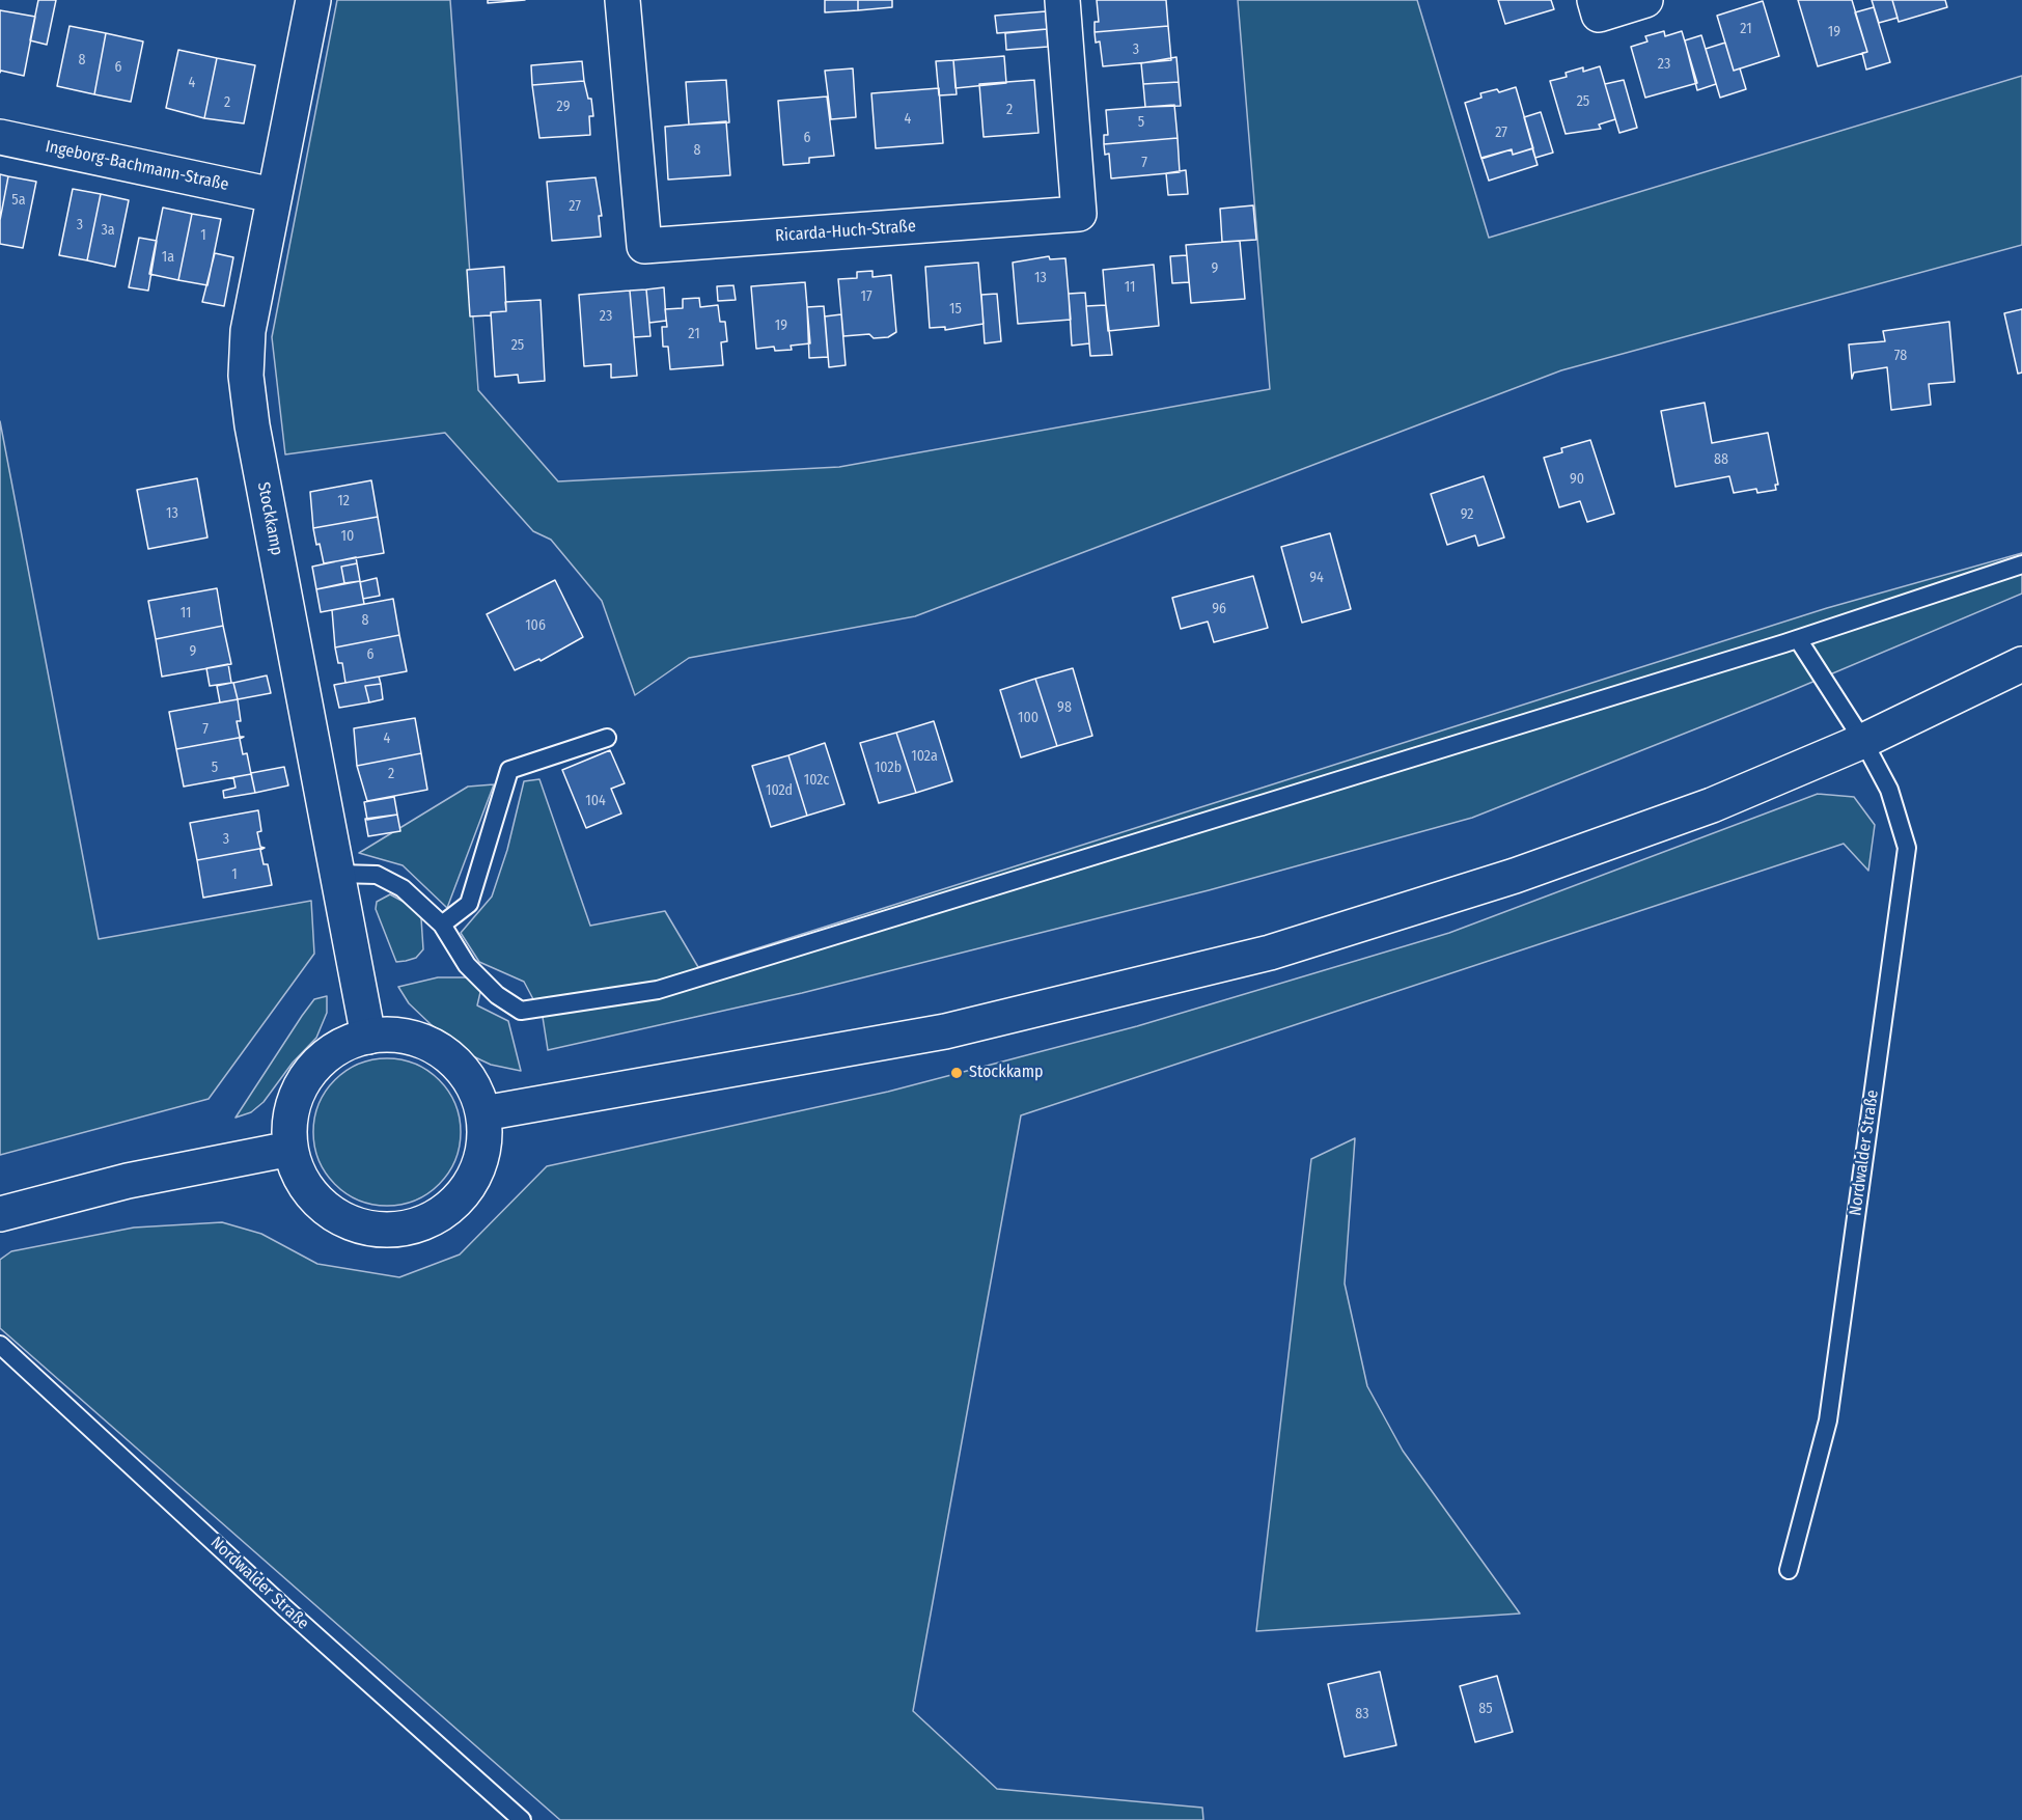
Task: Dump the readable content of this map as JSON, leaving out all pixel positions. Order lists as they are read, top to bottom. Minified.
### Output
{"streets":{"main road":["Ingeborg-Bachmann-Straße","Ricarda-Huch-Straße","Stockkamp"],"lane":["Nordwalder Straße"]},"crossings":[["Ingeborg-Bachmann-Straße","Stockkamp"]],"places":["Stockkamp"],"house_numbers":["21","19","3","8","23","6","4","25","2","29","2","4","5","27","6","8","7","5a","27","3","3a","1","1a","9","13","11","17","15","23","19","21","25","78","88","90","12","13","92","10","94","96","11","8","106","9","6","98","100","7","4","102a","5","102b","2","102c","102d","104","3","1","85","83"]}
